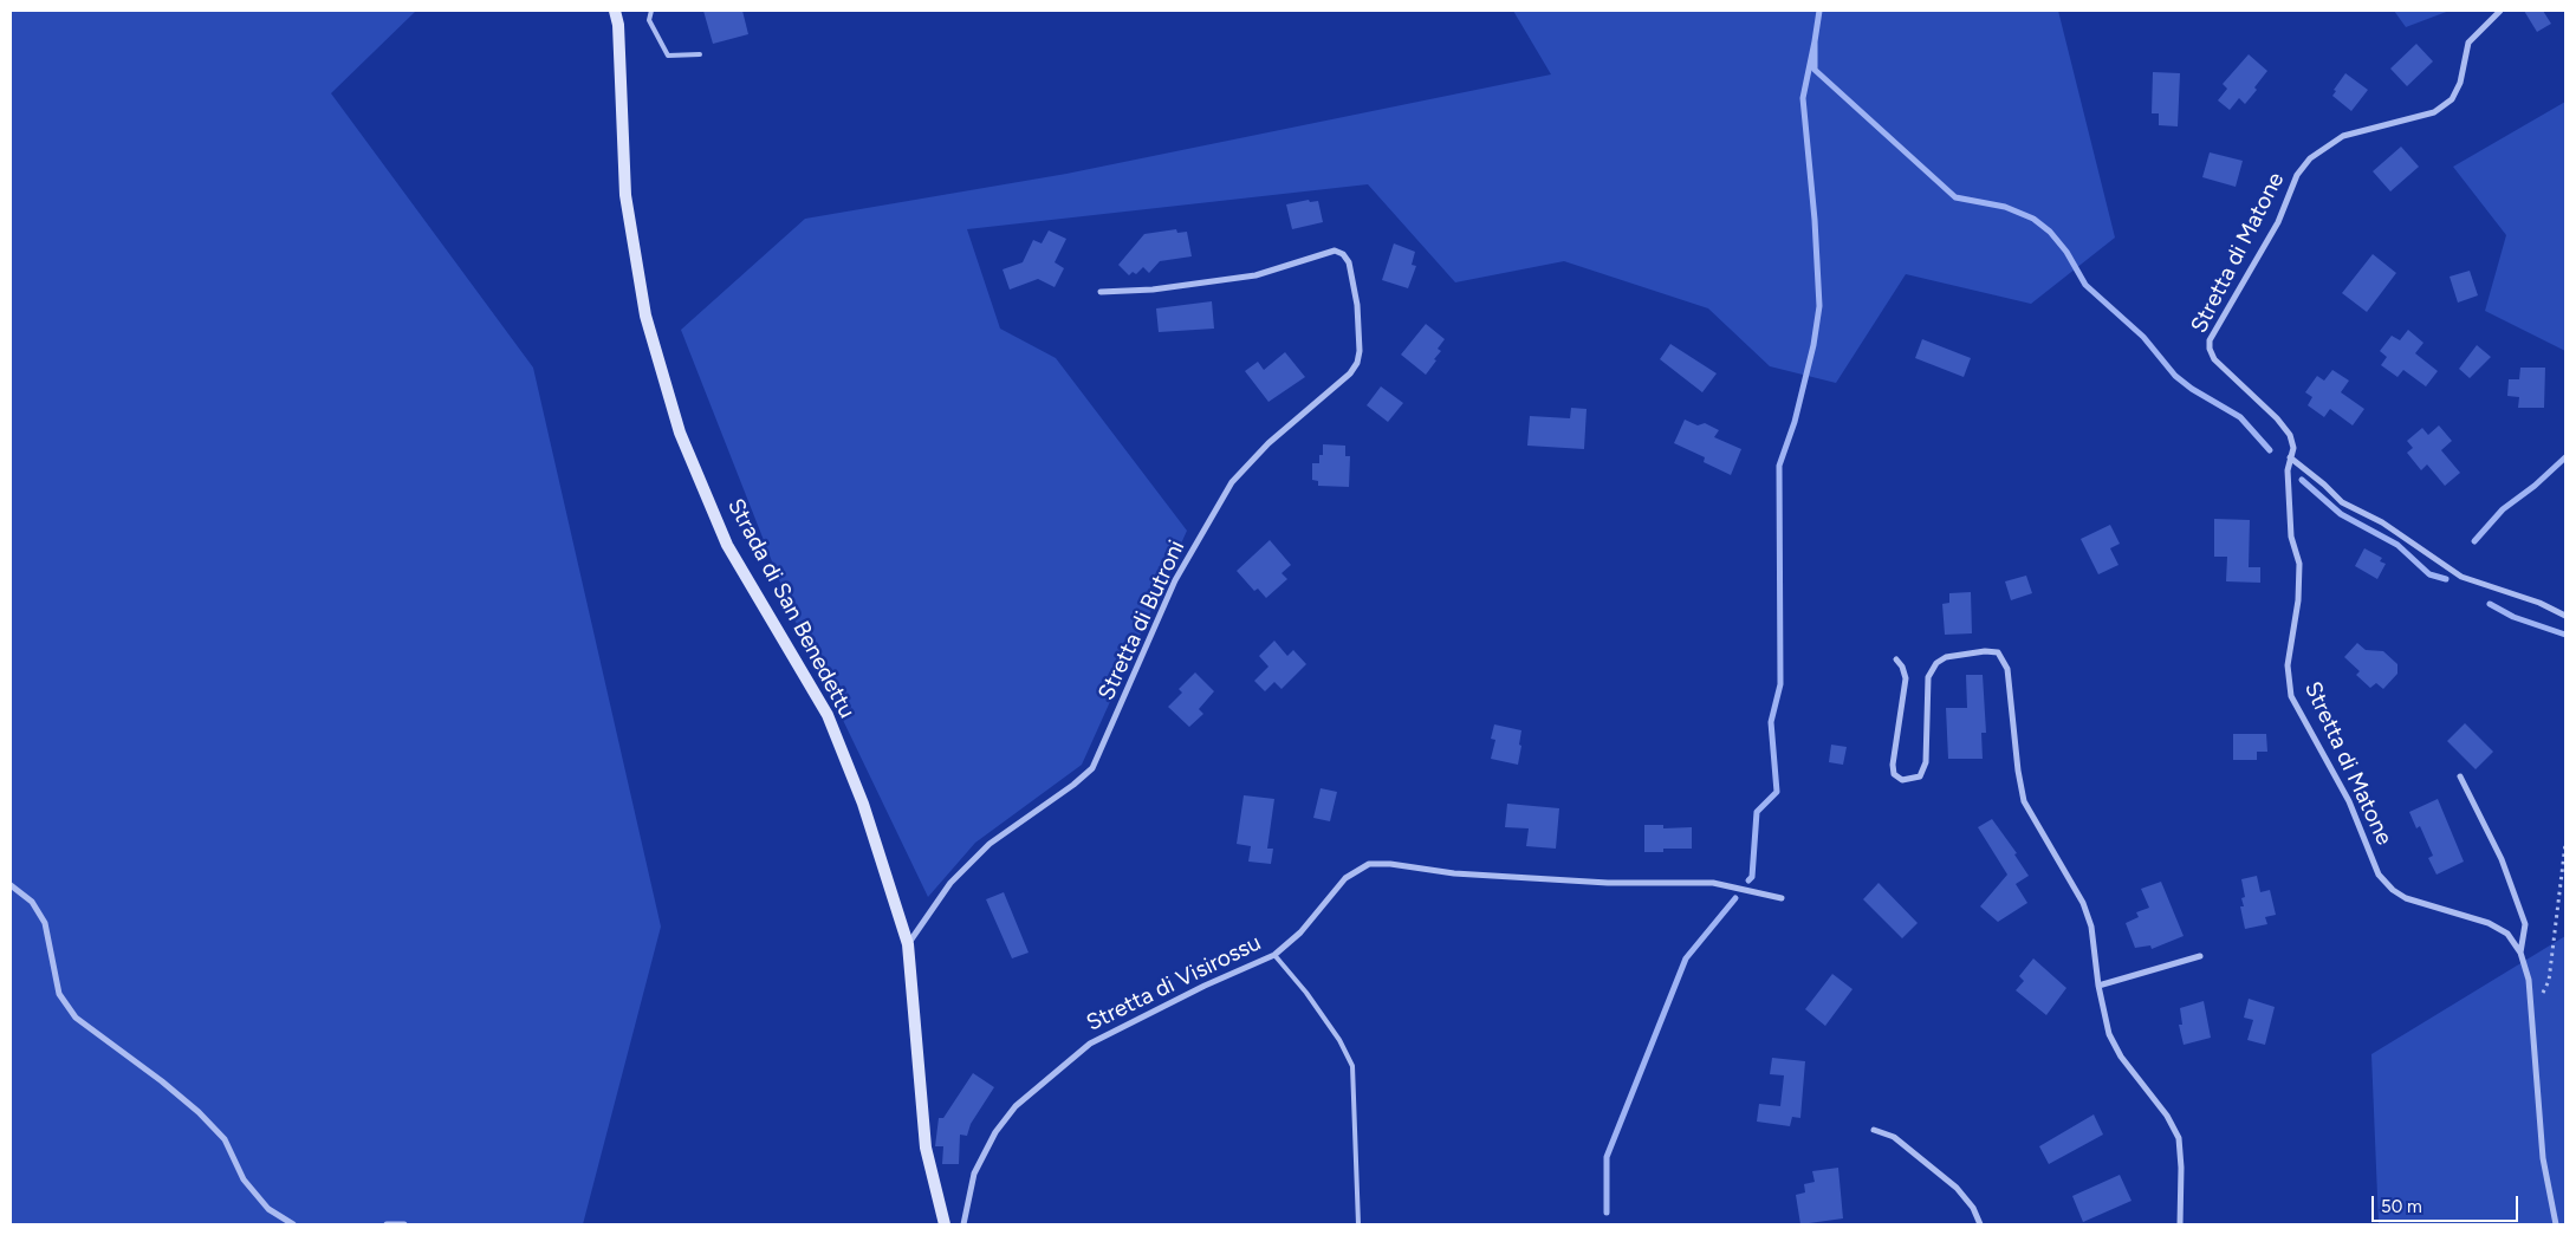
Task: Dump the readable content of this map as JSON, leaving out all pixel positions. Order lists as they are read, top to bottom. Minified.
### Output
{"streets":{"street":["Stretta di Matone","Strada di San Benedettu","Stretta di Butroni","Stretta di Visirossu"]},"crossings":[["Strada di San Benedettu","Stretta di Butroni"]],"scale_bar":"50 m"}
